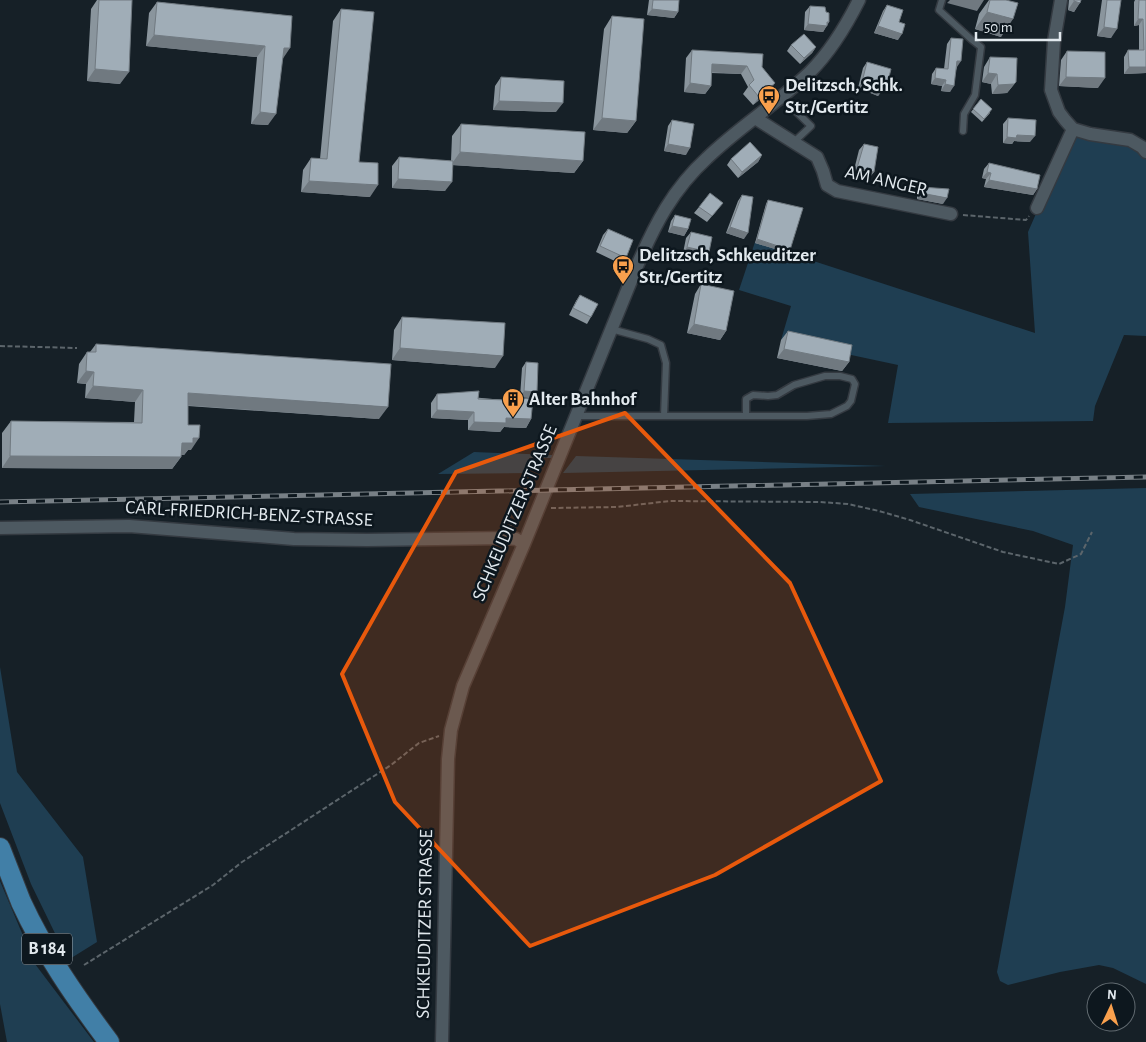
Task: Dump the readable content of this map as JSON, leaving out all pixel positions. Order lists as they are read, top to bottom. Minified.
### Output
{"streets":{"main road":["B 184"],"street":["AM ANGER","SCHKEUDITZER STRASSE","CARL-FRIEDRICH-BENZ-STRASSE"]},"crossings":[["AM ANGER","SCHKEUDITZER STRASSE"],["SCHKEUDITZER STRASSE","CARL-FRIEDRICH-BENZ-STRASSE"]],"places":{"bus stop":["Delitzsch, Schk. Str./Gertitz","Delitzsch, Schkeuditzer Str./Gertitz"],"building":["Alter Bahnhof"]},"scale_bar":"50 m","north":"top"}
